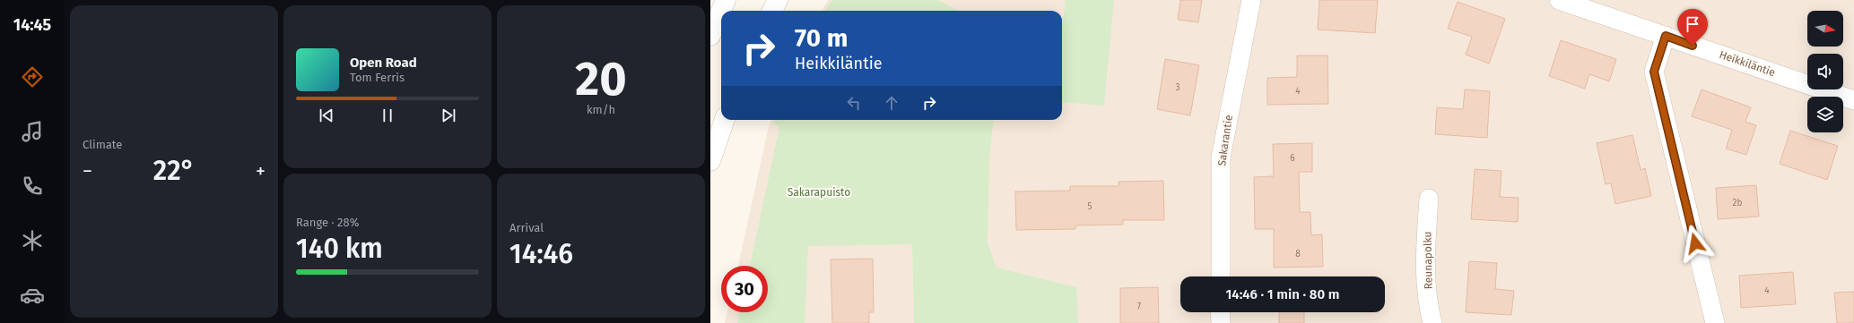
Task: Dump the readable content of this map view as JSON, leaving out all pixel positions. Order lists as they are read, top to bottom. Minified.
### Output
{"streets":{"street":["Heikkiläntie","Sakarantie","Reunapolku"]},"parks":["Sakarapuisto"],"house_numbers":["3","4","6","2b","5","8","4","7"],"north":"right","page":{"tabs":"14:45","tile":["Climate",["20","km/h"],["Range · 28%","140 km"],["Arrival","14:46"]],"turn":["70 m","Heikkiläntie"],"song":["Open Road","Tom Ferris"],"heat":["−","22°","+"],"limit":"30","trip":"14:46 · 1 min · 80 m"}}
